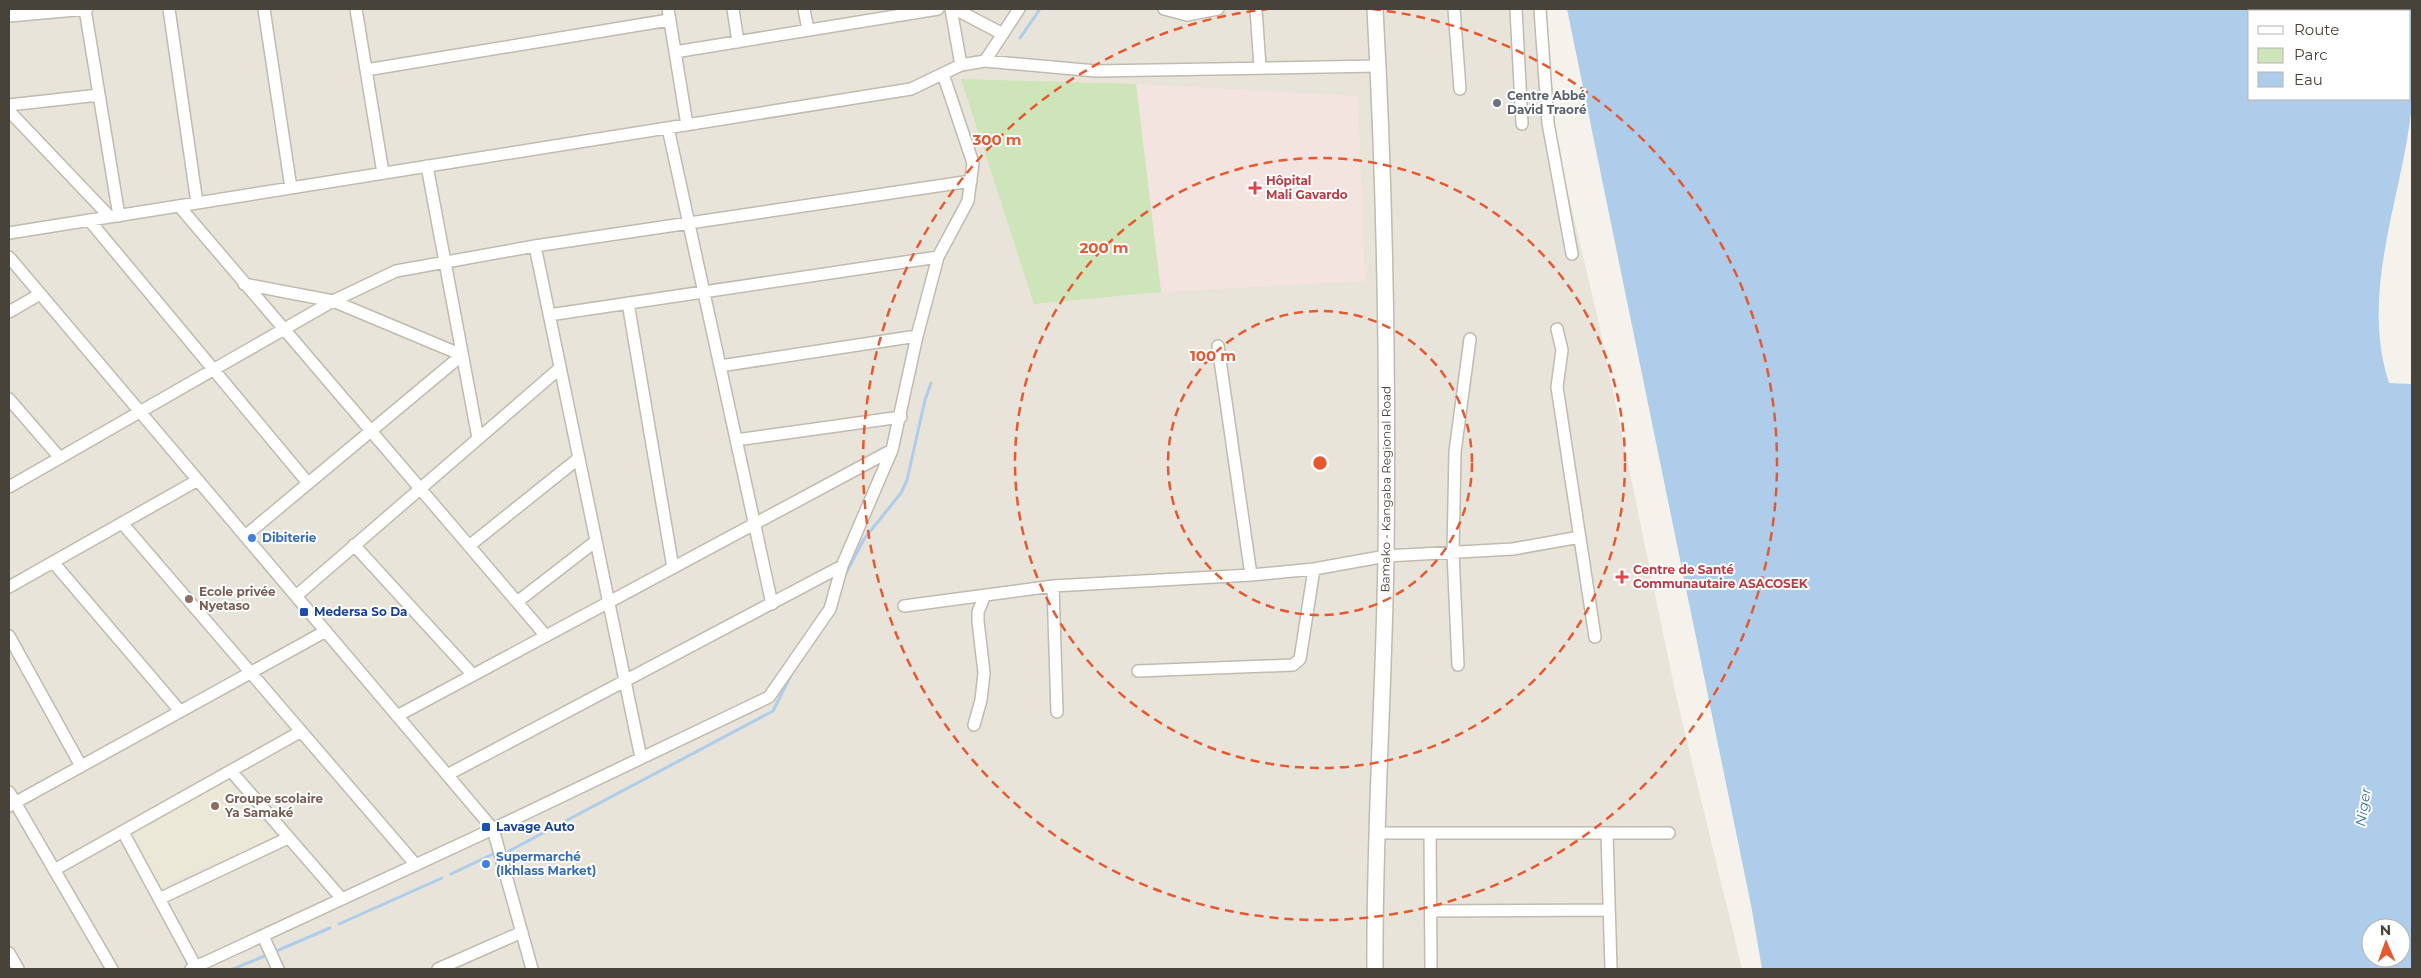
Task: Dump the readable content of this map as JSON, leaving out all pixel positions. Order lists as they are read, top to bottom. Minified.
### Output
{"streets":{"street":["Bamako - Kangaba Regional Road"]},"water":["Niger"],"places":{"other":["Centre Abbé David Traoré","Dibiterie","Ecole privée Nyetaso","Groupe scolaire Ya Samaké","Supermarché (Ikhlass Market)"],"health":["Hôpital Mali Gavardo","Centre de Santé Communautaire ASACOSEK"],"transit":["Medersa So Da","Lavage Auto"]},"legend":["Route","Parc","Eau"],"north":"top","rings":["300 m","200 m","100 m"]}
